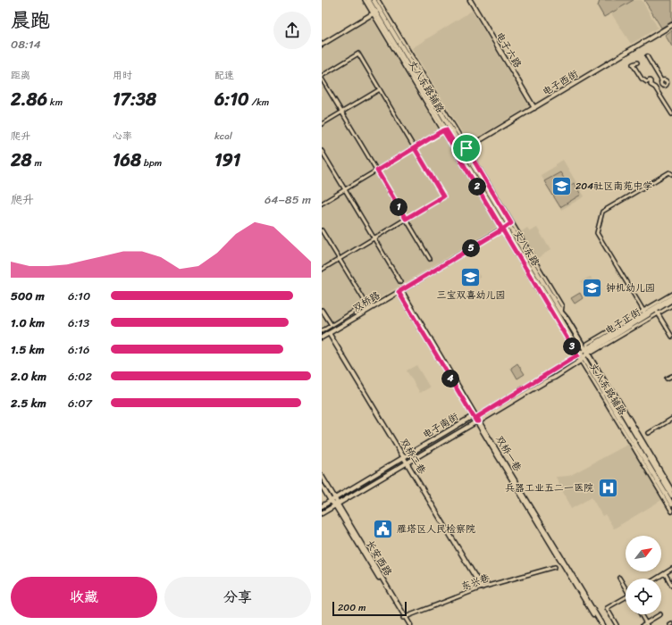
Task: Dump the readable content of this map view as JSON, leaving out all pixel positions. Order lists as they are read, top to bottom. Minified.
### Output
{"streets":{"main road":["丈八东路"],"street":["电子六路","电子西街","丈八东路辅路","双桥路","电子正街","电子南街","双桥一巷","双桥二巷","长安西路","东兴巷"]},"crossings":[["电子六路","电子西街"],["电子西街","丈八东路辅路"],["电子西街","丈八东路"],["丈八东路辅路","丈八东路"],["丈八东路辅路","双桥路"],["丈八东路","双桥路"],["丈八东路","电子正街"],["丈八东路","电子南街"],["双桥路","双桥一巷"],["双桥路","双桥二巷"],["电子正街","电子南街"],["电子南街","双桥一巷"],["电子南街","双桥二巷"],["电子南街","长安西路"],["双桥二巷","东兴巷"],["长安西路","东兴巷"]],"places":{"school or university":["204社区南苑中学","三宝双喜幼儿园","钟机幼儿园"],"hospital":["兵器工业五二一医院"],"public building":["雁塔区人民检察院"]},"scale_bar":"200 m","north":"top right","page":{"heading":["晨跑","08:14"],"stats":[["距离","2.86 km"],["用时","17:38"],["配速","6:10 /km"],["爬升","28 m"],["心率","168 bpm"],["kcal","191"]],"pins":["2","1","5","3","4"],"chart":["爬升","64–85 m"],"list":[{"name":"500 m","note":"6:10"},{"name":"1.0 km","note":"6:13"},{"name":"1.5 km","note":"6:16"},{"name":"2.0 km","note":"6:02"},{"name":"2.5 km","note":"6:07"}],"buttons":["收藏","分享"],"scale":"200 m"}}
